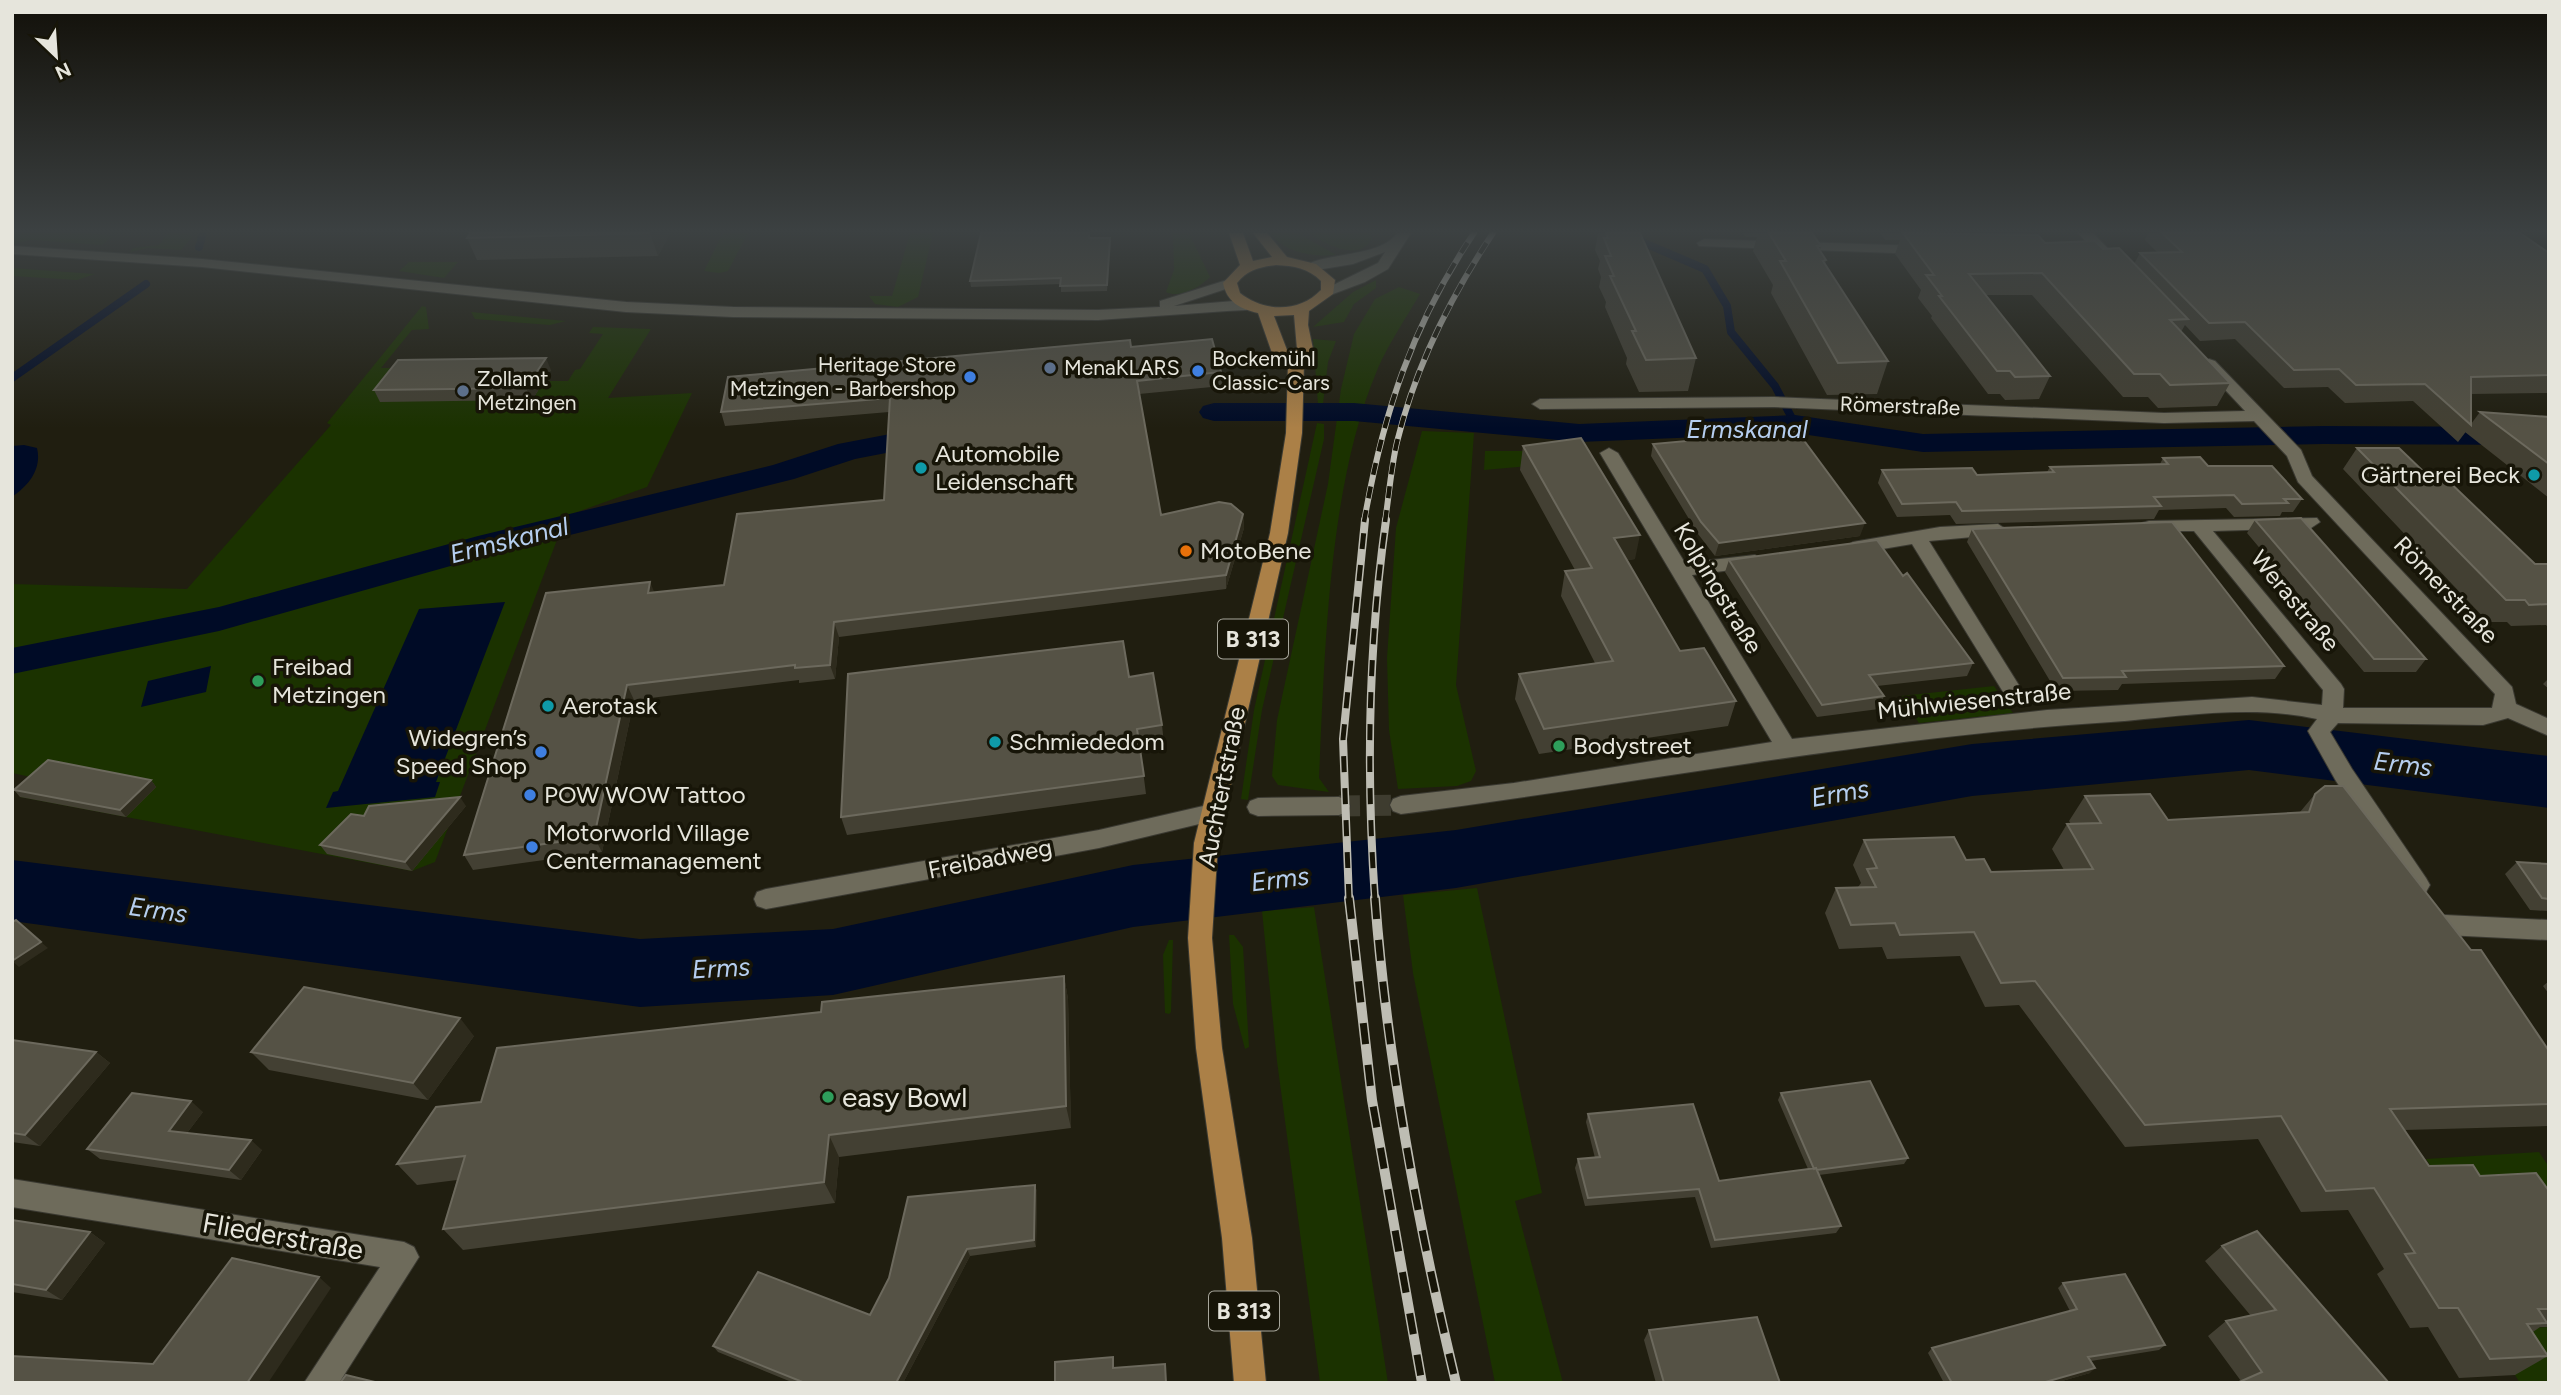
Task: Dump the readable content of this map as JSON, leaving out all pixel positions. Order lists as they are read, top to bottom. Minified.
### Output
{"streets":{"main road":["B 313","Auchtertstraße"],"street":["Römerstraße","Kolpingstraße","Werastraße","Mühlwiesenstraße","Freibadweg","Fliederstraße"]},"crossings":[["Römerstraße","Mühlwiesenstraße"],["Kolpingstraße","Mühlwiesenstraße"],["Werastraße","Mühlwiesenstraße"],["Auchtertstraße","Freibadweg"]],"water":["Ermskanal","Erms"],"places":["MenaKLARS","Bockemühl Classic-Cars","Heritage Store Metzingen - Barbershop","Zollamt Metzingen","Automobile Leidenschaft","Gärtnerei Beck","MotoBene","Freibad Metzingen","Aerotask","Schmiededom","Bodystreet","Widegren’s Speed Shop","POW WOW Tattoo","Motorworld Village Centermanagement","easy Bowl"],"north":"bottom right"}
